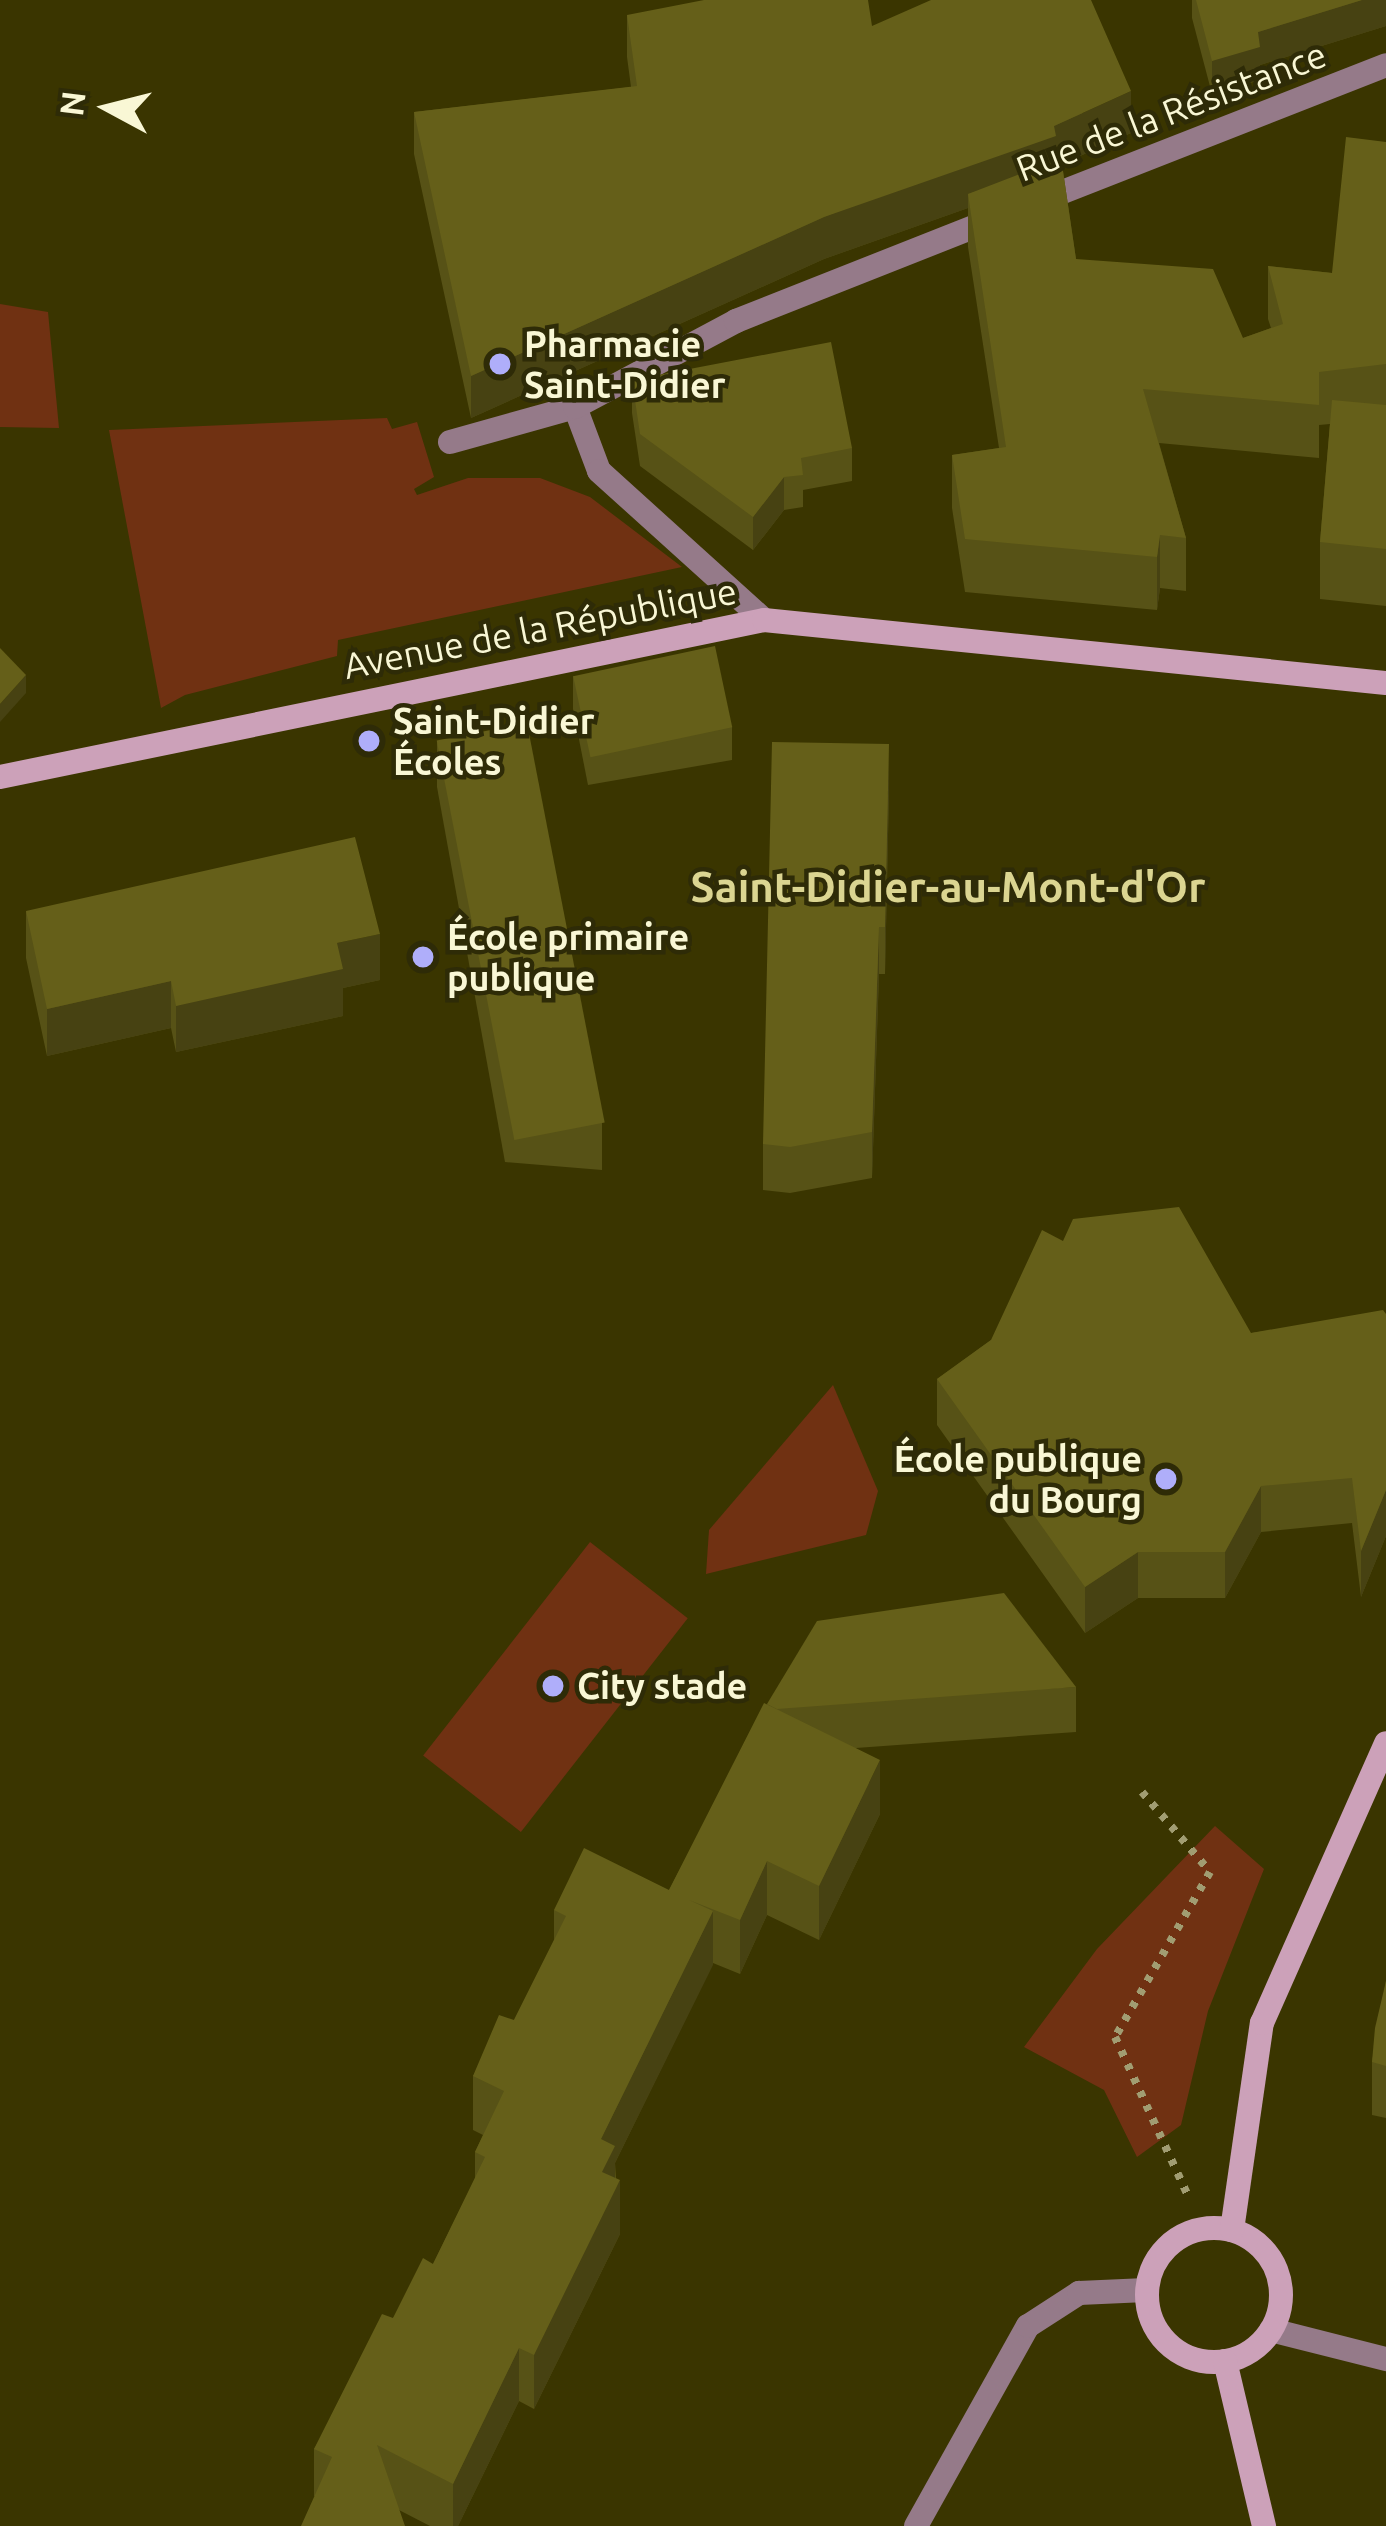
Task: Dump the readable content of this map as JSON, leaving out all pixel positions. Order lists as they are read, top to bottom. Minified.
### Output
{"streets":{"main road":["Avenue de la République"],"street":["Rue de la Résistance"]},"districts":["Saint-Didier-au-Mont-d'Or"],"places":["Pharmacie Saint-Didier","Saint-Didier Écoles","École primaire publique","École publique du Bourg","City stade"],"north":"left"}
